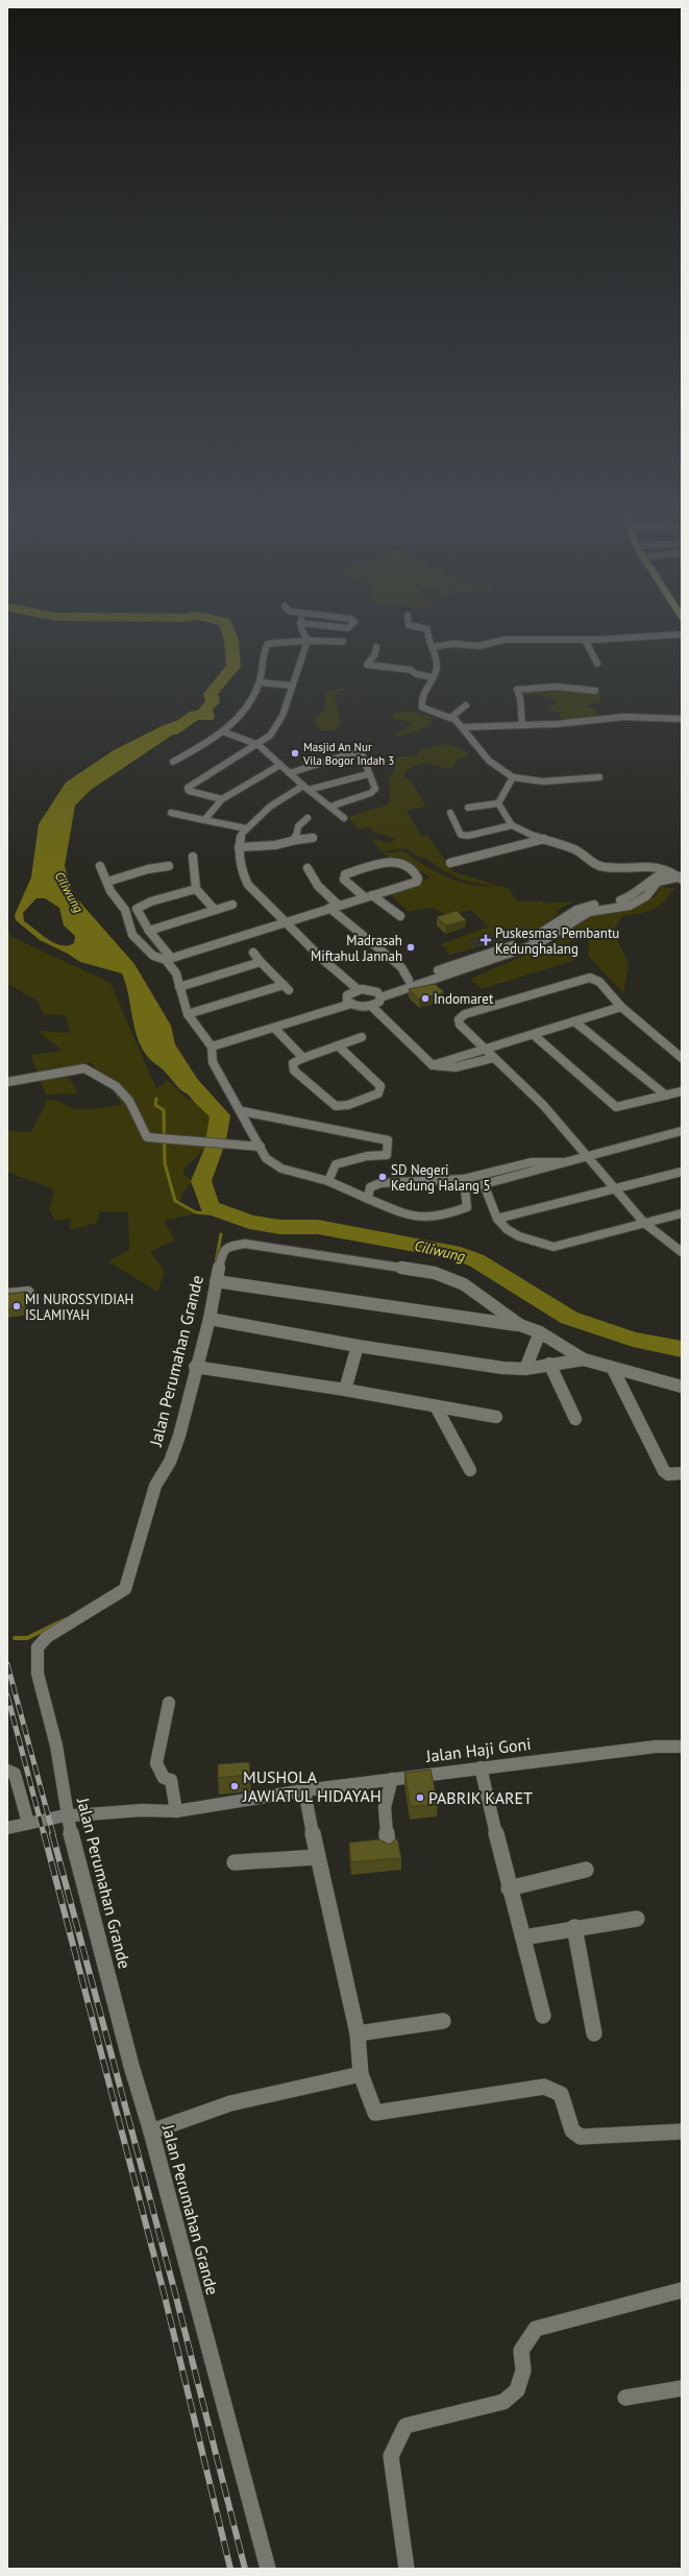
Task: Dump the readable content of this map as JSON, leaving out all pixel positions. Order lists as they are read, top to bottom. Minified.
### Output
{"streets":{"street":["Jalan Perumahan Grande","Jalan Haji Goni"]},"crossings":[["Jalan Perumahan Grande","Jalan Haji Goni"]],"water":["Ciliwung"],"places":{"other":["Masjid An Nur Vila Bogor Indah 3","Madrasah Miftahul Jannah","Indomaret","SD Negeri Kedung Halang 5","MI NUROSSYIDIAH ISLAMIYAH","MUSHOLA JAWIATUL HIDAYAH","PABRIK KARET"],"health":["Puskesmas Pembantu Kedunghalang"]}}
